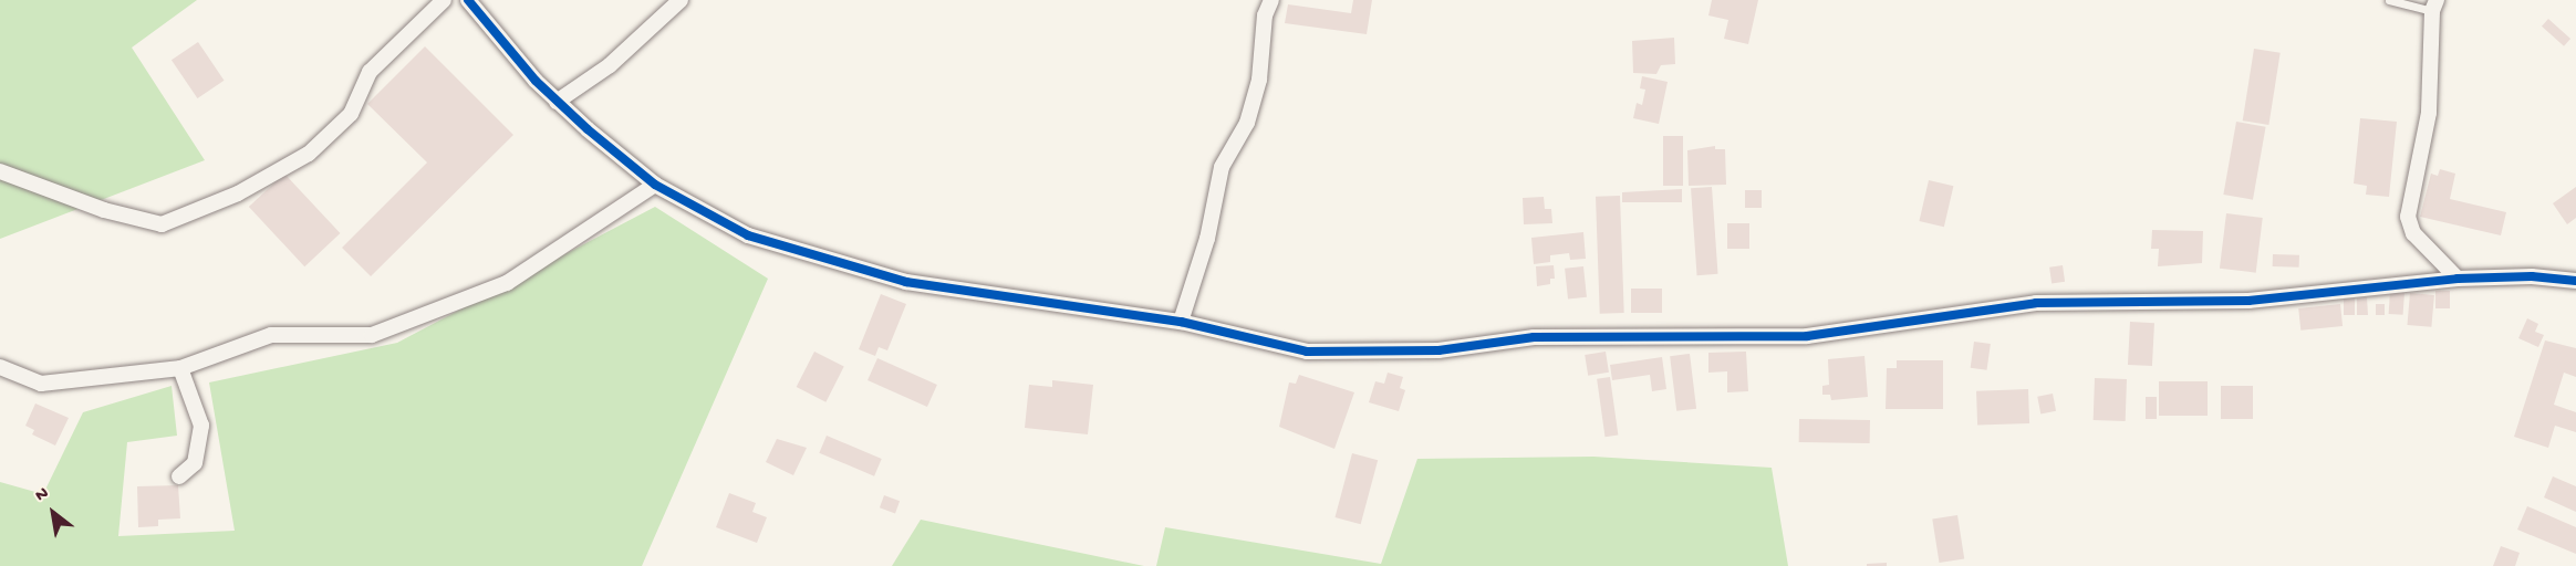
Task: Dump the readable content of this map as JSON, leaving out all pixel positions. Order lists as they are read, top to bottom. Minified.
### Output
{"north":"top left"}
